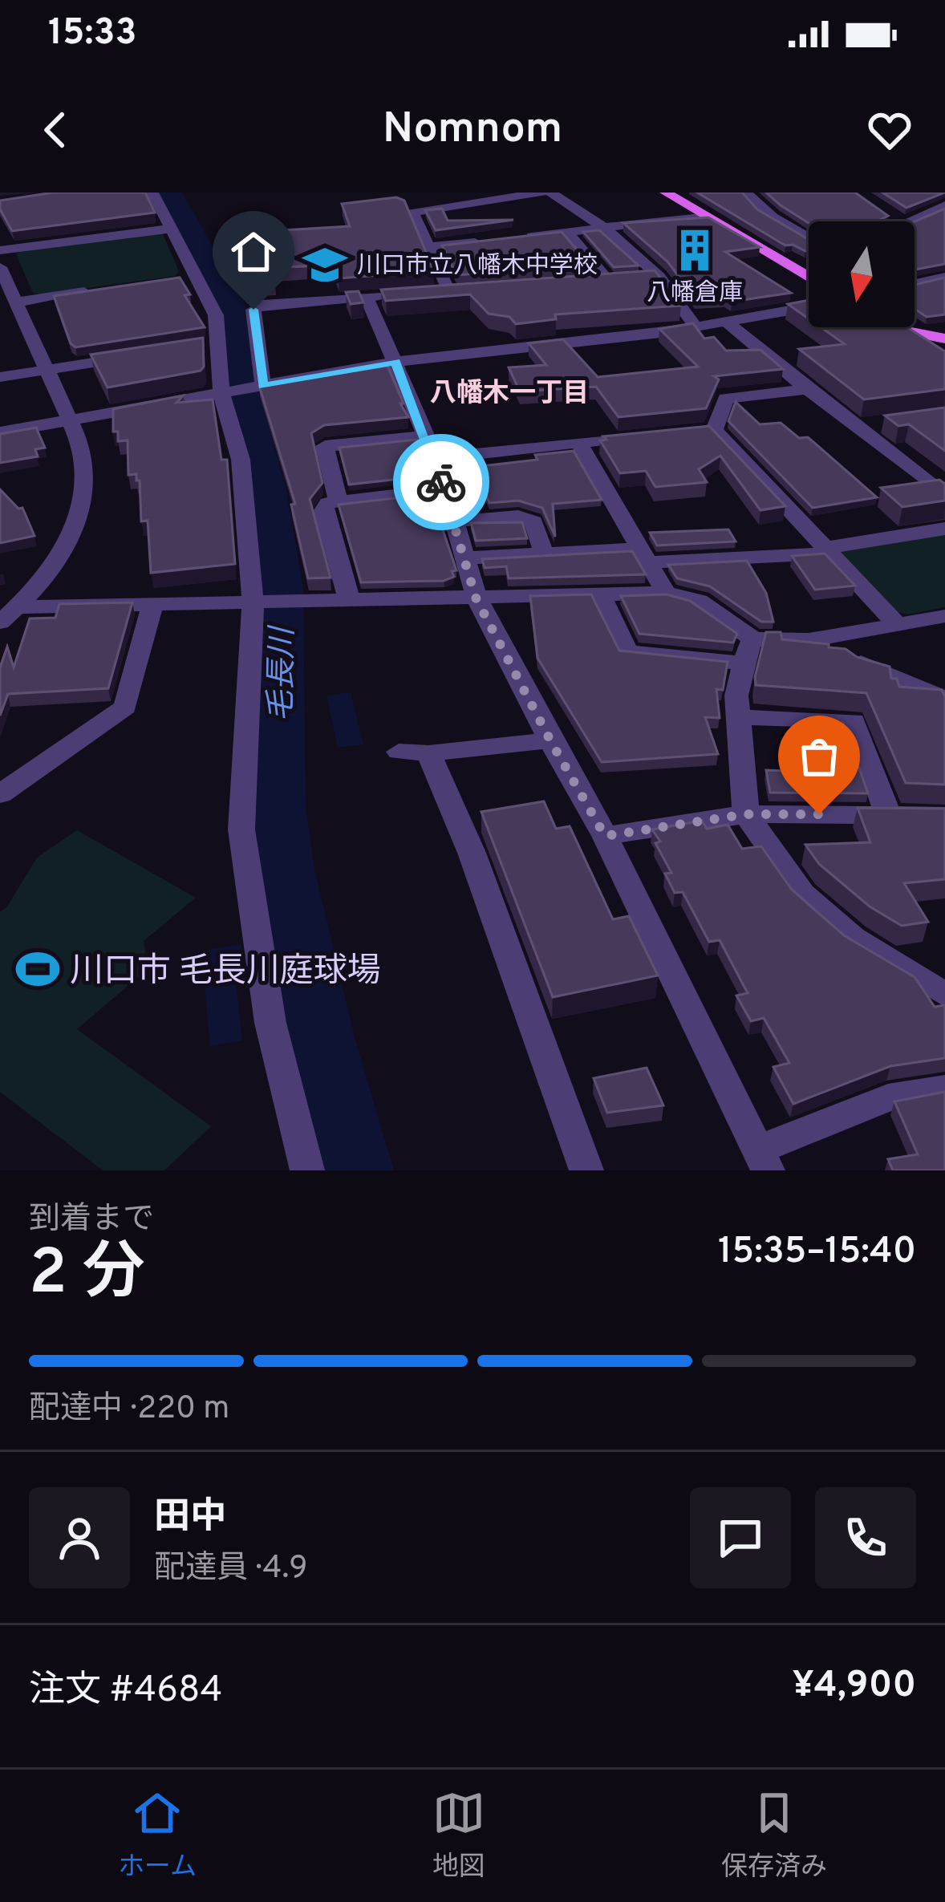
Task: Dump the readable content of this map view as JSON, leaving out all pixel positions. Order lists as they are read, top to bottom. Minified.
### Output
{"districts":["八幡木一丁目"],"water":["毛長川"],"places":{"building":["八幡倉庫"],"school or university":["川口市立八幡木中学校"],"sports":["川口市 毛長川庭球場"]},"north":"bottom","page":{"status":"15:33","header":"Nomnom","heading":["2 分","到着まで","15:35–15:40"],"panel":["田中","配達員 · 4.9","注文 #4684","¥4,900"],"bar":"配達中 · 220 m","tabs":["ホーム","地図","保存済み"]}}
